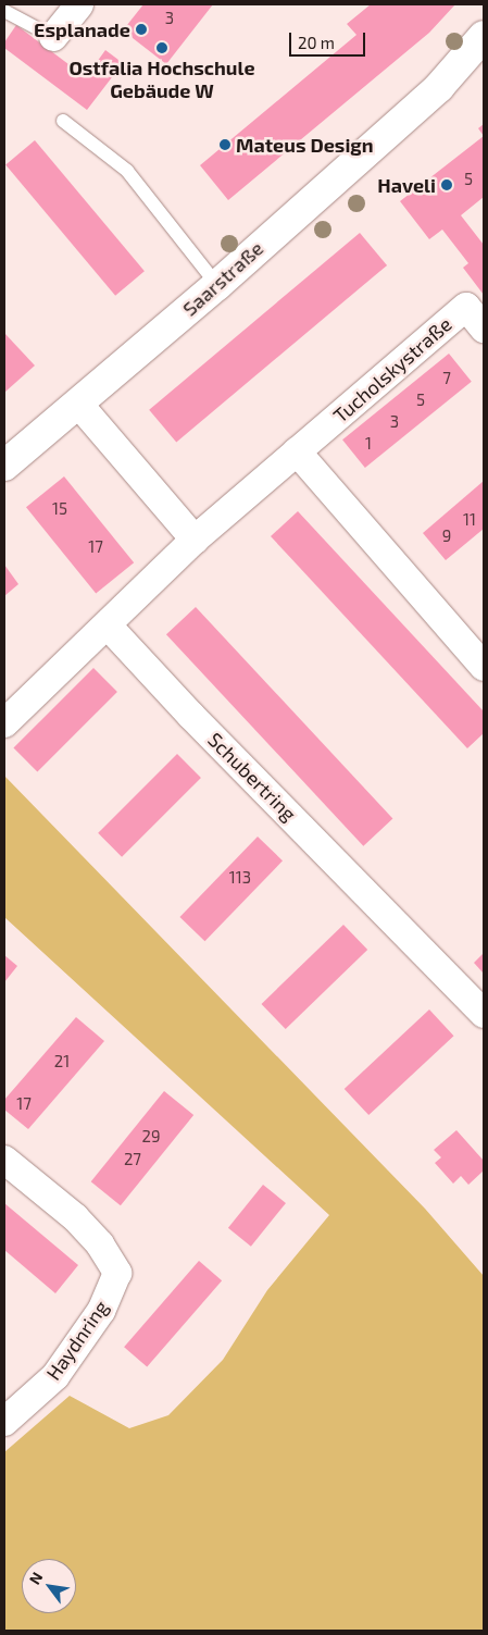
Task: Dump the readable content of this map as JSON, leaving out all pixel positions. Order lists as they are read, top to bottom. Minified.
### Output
{"streets":{"street":["Saarstraße","Tucholskystraße","Schubertring","Haydnring"]},"places":["Esplanade","Ostfalia Hochschule Gebäude W","Mateus Design","Haveli"],"house_numbers":["3","5","7","5","3","1","15","11","9","17","113","21","17","29","27"],"scale_bar":"20 m","north":"top left"}
